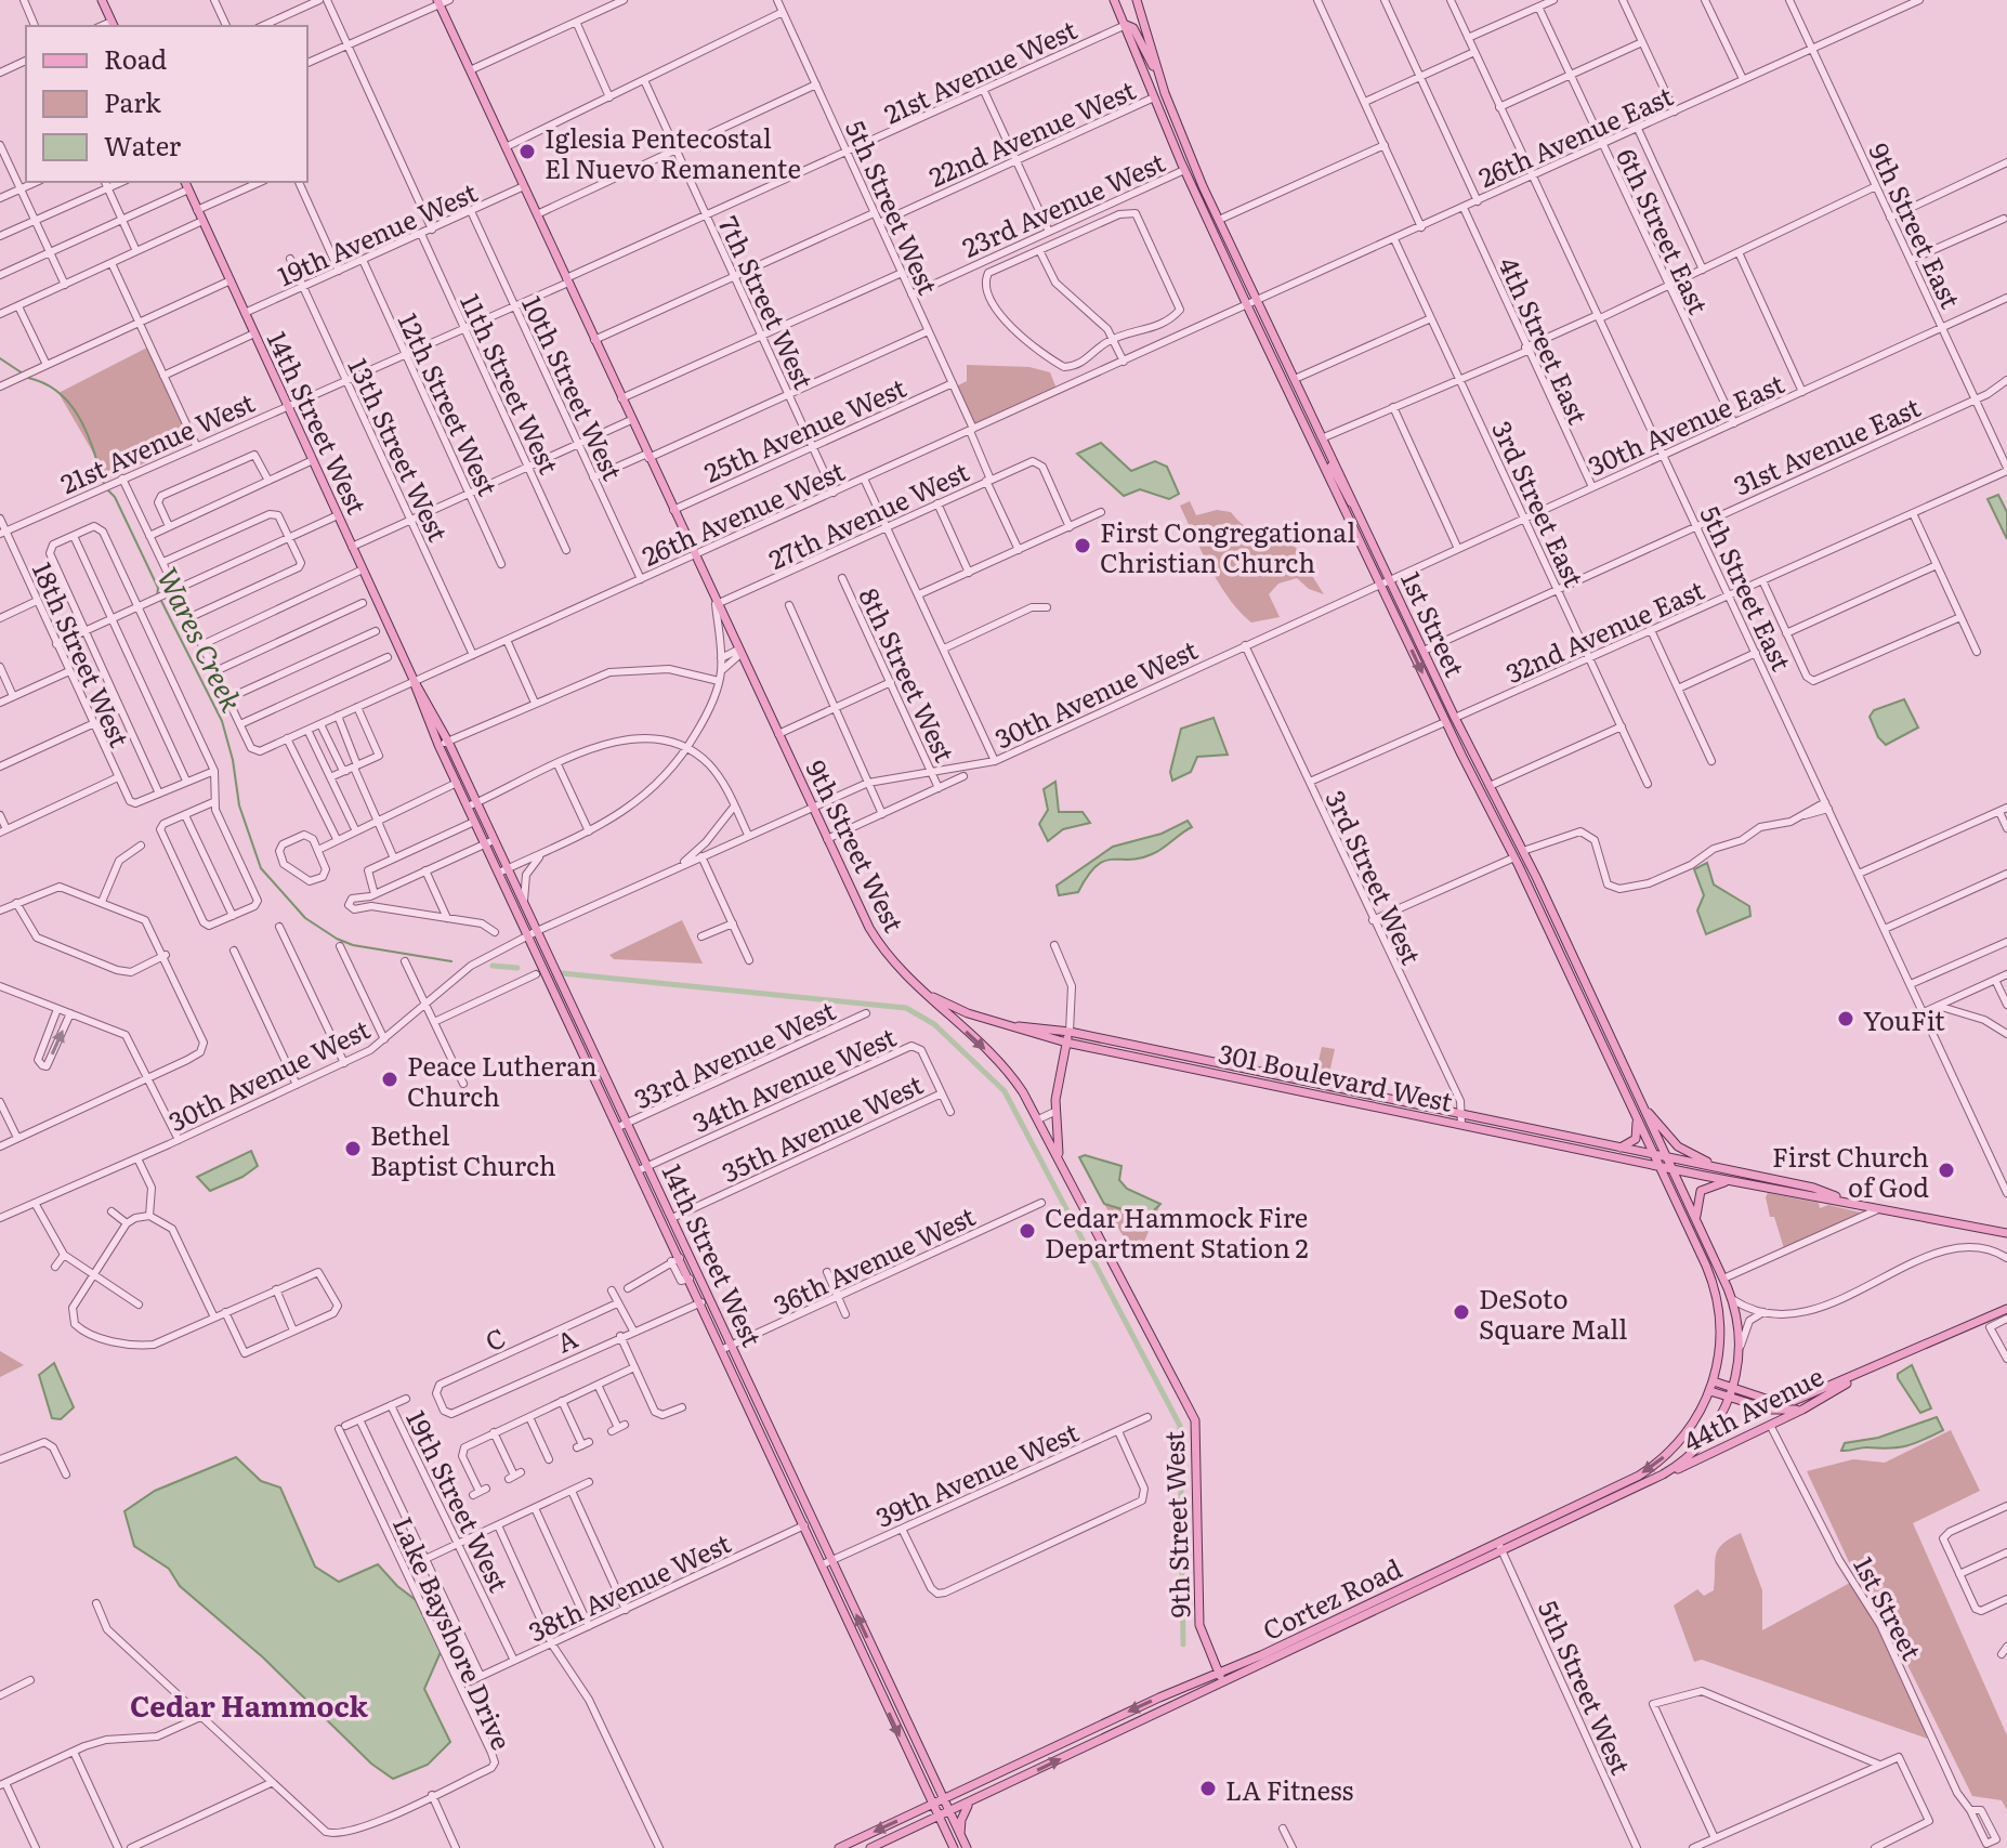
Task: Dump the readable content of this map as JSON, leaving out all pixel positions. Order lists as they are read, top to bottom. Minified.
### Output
{"streets":{"main road":["14th Street West","1st Street","9th Street West","301 Boulevard West","44th Avenue","Cortez Road"],"street":["21st Avenue West","22nd Avenue West","26th Avenue East","23rd Avenue West","5th Street West","9th Street East","6th Street East","19th Avenue West","7th Street West","4th Street East","11th Street West","10th Street West","12th Street West","30th Avenue East","25th Avenue West","31st Avenue East","13th Street West","3rd Street East","26th Avenue West","27th Avenue West","5th Street East","32nd Avenue East","18th Street West","8th Street West","30th Avenue West","3rd Street West","33rd Avenue West","34th Avenue West","35th Avenue West","36th Avenue West","C","A","39th Avenue West","19th Street West","38th Avenue West","Lake Bayshore Drive"]},"crossings":[["21st Avenue West","5th Street West"],["21st Avenue West","7th Street West"],["21st Avenue West","11th Street West"],["21st Avenue West","10th Street West"],["21st Avenue West","12th Street West"],["21st Avenue West","14th Street West"],["21st Avenue West","13th Street West"],["21st Avenue West","18th Street West"],["21st Avenue West","9th Street West"],["22nd Avenue West","5th Street West"],["22nd Avenue West","1st Street"],["26th Avenue East","9th Street East"],["26th Avenue East","6th Street East"],["26th Avenue East","4th Street East"],["26th Avenue East","3rd Street East"],["26th Avenue East","26th Avenue West"],["26th Avenue East","5th Street East"],["26th Avenue East","1st Street"],["23rd Avenue West","5th Street West"],["23rd Avenue West","1st Street"],["5th Street West","25th Avenue West"],["5th Street West","26th Avenue West"],["5th Street West","27th Avenue West"],["5th Street West","Cortez Road"],["9th Street East","30th Avenue East"],["9th Street East","31st Avenue East"],["9th Street East","32nd Avenue East"],["6th Street East","30th Avenue East"],["19th Avenue West","11th Street West"],["19th Avenue West","10th Street West"],["19th Avenue West","12th Street West"],["19th Avenue West","14th Street West"],["19th Avenue West","13th Street West"],["19th Avenue West","9th Street West"],["7th Street West","25th Avenue West"],["7th Street West","26th Avenue West"],["4th Street East","30th Avenue East"],["10th Street West","26th Avenue West"],["14th Street West","26th Avenue West"],["14th Street West","30th Avenue West"],["14th Street West","33rd Avenue West"],["14th Street West","34th Avenue West"],["14th Street West","35th Avenue West"],["14th Street West","36th Avenue West"],["14th Street West","A"],["14th Street West","39th Avenue West"],["14th Street West","38th Avenue West"],["14th Street West","Cortez Road"],["30th Avenue East","3rd Street East"],["30th Avenue East","5th Street East"],["30th Avenue East","1st Street"],["30th Avenue East","30th Avenue West"],["25th Avenue West","9th Street West"],["31st Avenue East","3rd Street East"],["31st Avenue East","5th Street East"],["31st Avenue East","1st Street"],["13th Street West","26th Avenue West"],["3rd Street East","32nd Avenue East"],["26th Avenue West","1st Street"],["26th Avenue West","9th Street West"],["27th Avenue West","9th Street West"],["5th Street East","32nd Avenue East"],["1st Street","32nd Avenue East"],["1st Street","30th Avenue West"],["1st Street","301 Boulevard West"],["1st Street","44th Avenue"],["1st Street","Cortez Road"],["8th Street West","30th Avenue West"],["30th Avenue West","9th Street West"],["30th Avenue West","3rd Street West"],["9th Street West","301 Boulevard West"],["9th Street West","Cortez Road"],["3rd Street West","301 Boulevard West"],["34th Avenue West","35th Avenue West"],["C","A"],["44th Avenue","Cortez Road"],["19th Street West","38th Avenue West"]],"districts":["Cedar Hammock"],"water":["Wares Creek"],"places":["Iglesia Pentecostal El Nuevo Remanente","First Congregational Christian Church","YouFit","Peace Lutheran Church","Bethel Baptist Church","First Church of God","Cedar Hammock Fire Department Station 2","DeSoto Square Mall","LA Fitness"],"legend":["Road","Park","Water"]}
